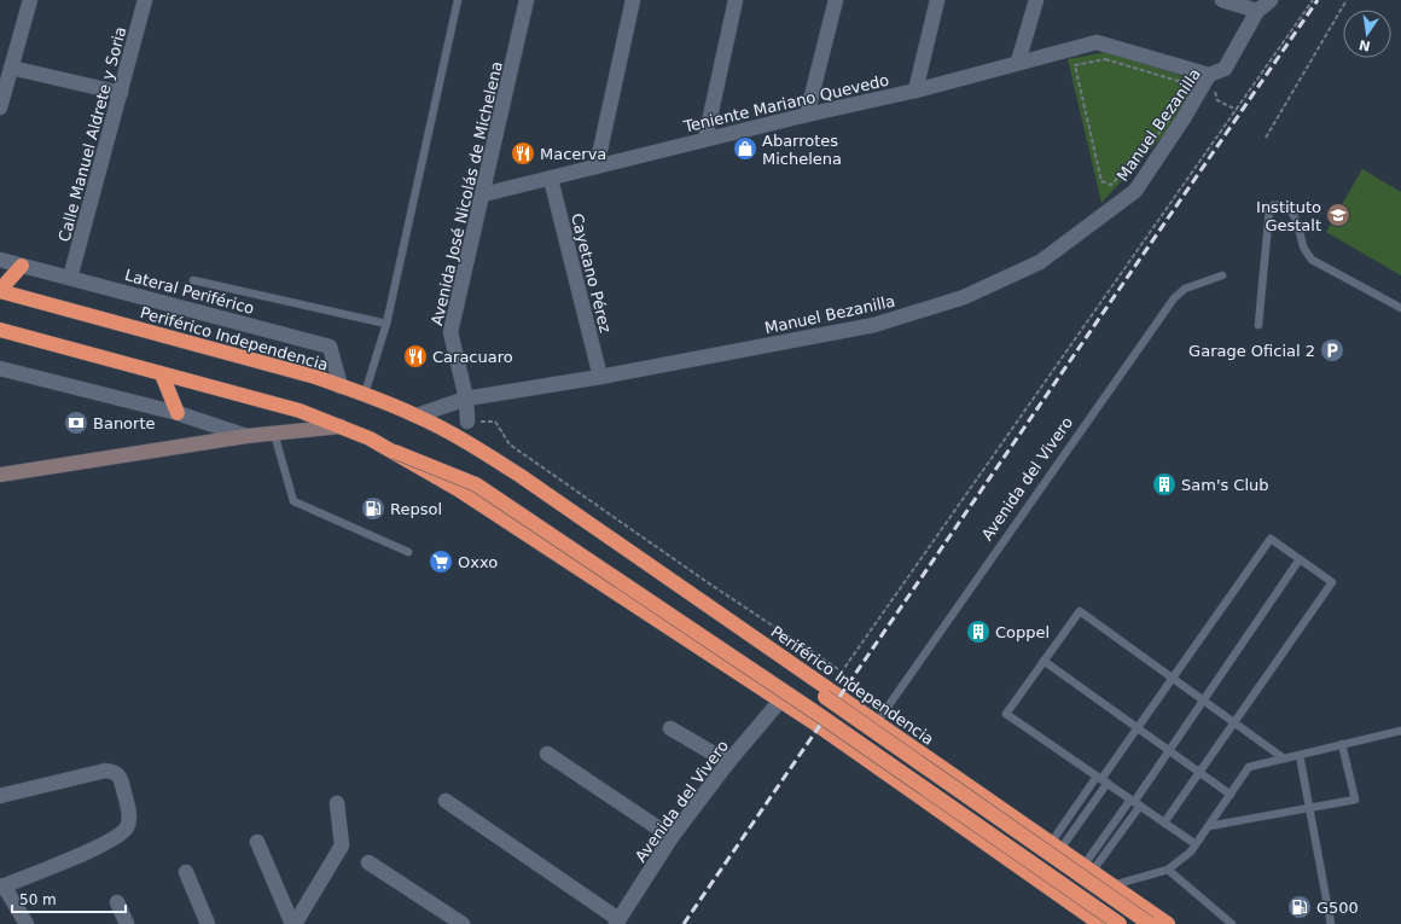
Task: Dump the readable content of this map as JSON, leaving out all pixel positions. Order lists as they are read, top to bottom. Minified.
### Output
{"streets":{"highway":["Periférico Independencia"],"street":["Teniente Mariano Quevedo","Manuel Bezanilla","Calle Manuel Aldrete y Soria","Avenida José Nicolás de Michelena","Cayetano Pérez","Lateral Periférico","Avenida del Vivero"]},"crossings":[["Teniente Mariano Quevedo","Manuel Bezanilla"],["Teniente Mariano Quevedo","Avenida José Nicolás de Michelena"],["Teniente Mariano Quevedo","Cayetano Pérez"],["Manuel Bezanilla","Avenida José Nicolás de Michelena"],["Manuel Bezanilla","Cayetano Pérez"],["Manuel Bezanilla","Periférico Independencia"],["Calle Manuel Aldrete y Soria","Lateral Periférico"],["Lateral Periférico","Periférico Independencia"],["Periférico Independencia","Avenida del Vivero"]],"places":{"shop":["Abarrotes Michelena"],"restaurant":["Macerva","Caracuaro"],"school or university":["Instituto Gestalt"],"parking":["Garage Oficial 2"],"bank":["Banorte"],"building":["Sam's Club","Coppel"],"fuel station":["Repsol","G500"],"supermarket":["Oxxo"]},"scale_bar":"50 m","north":"bottom"}
